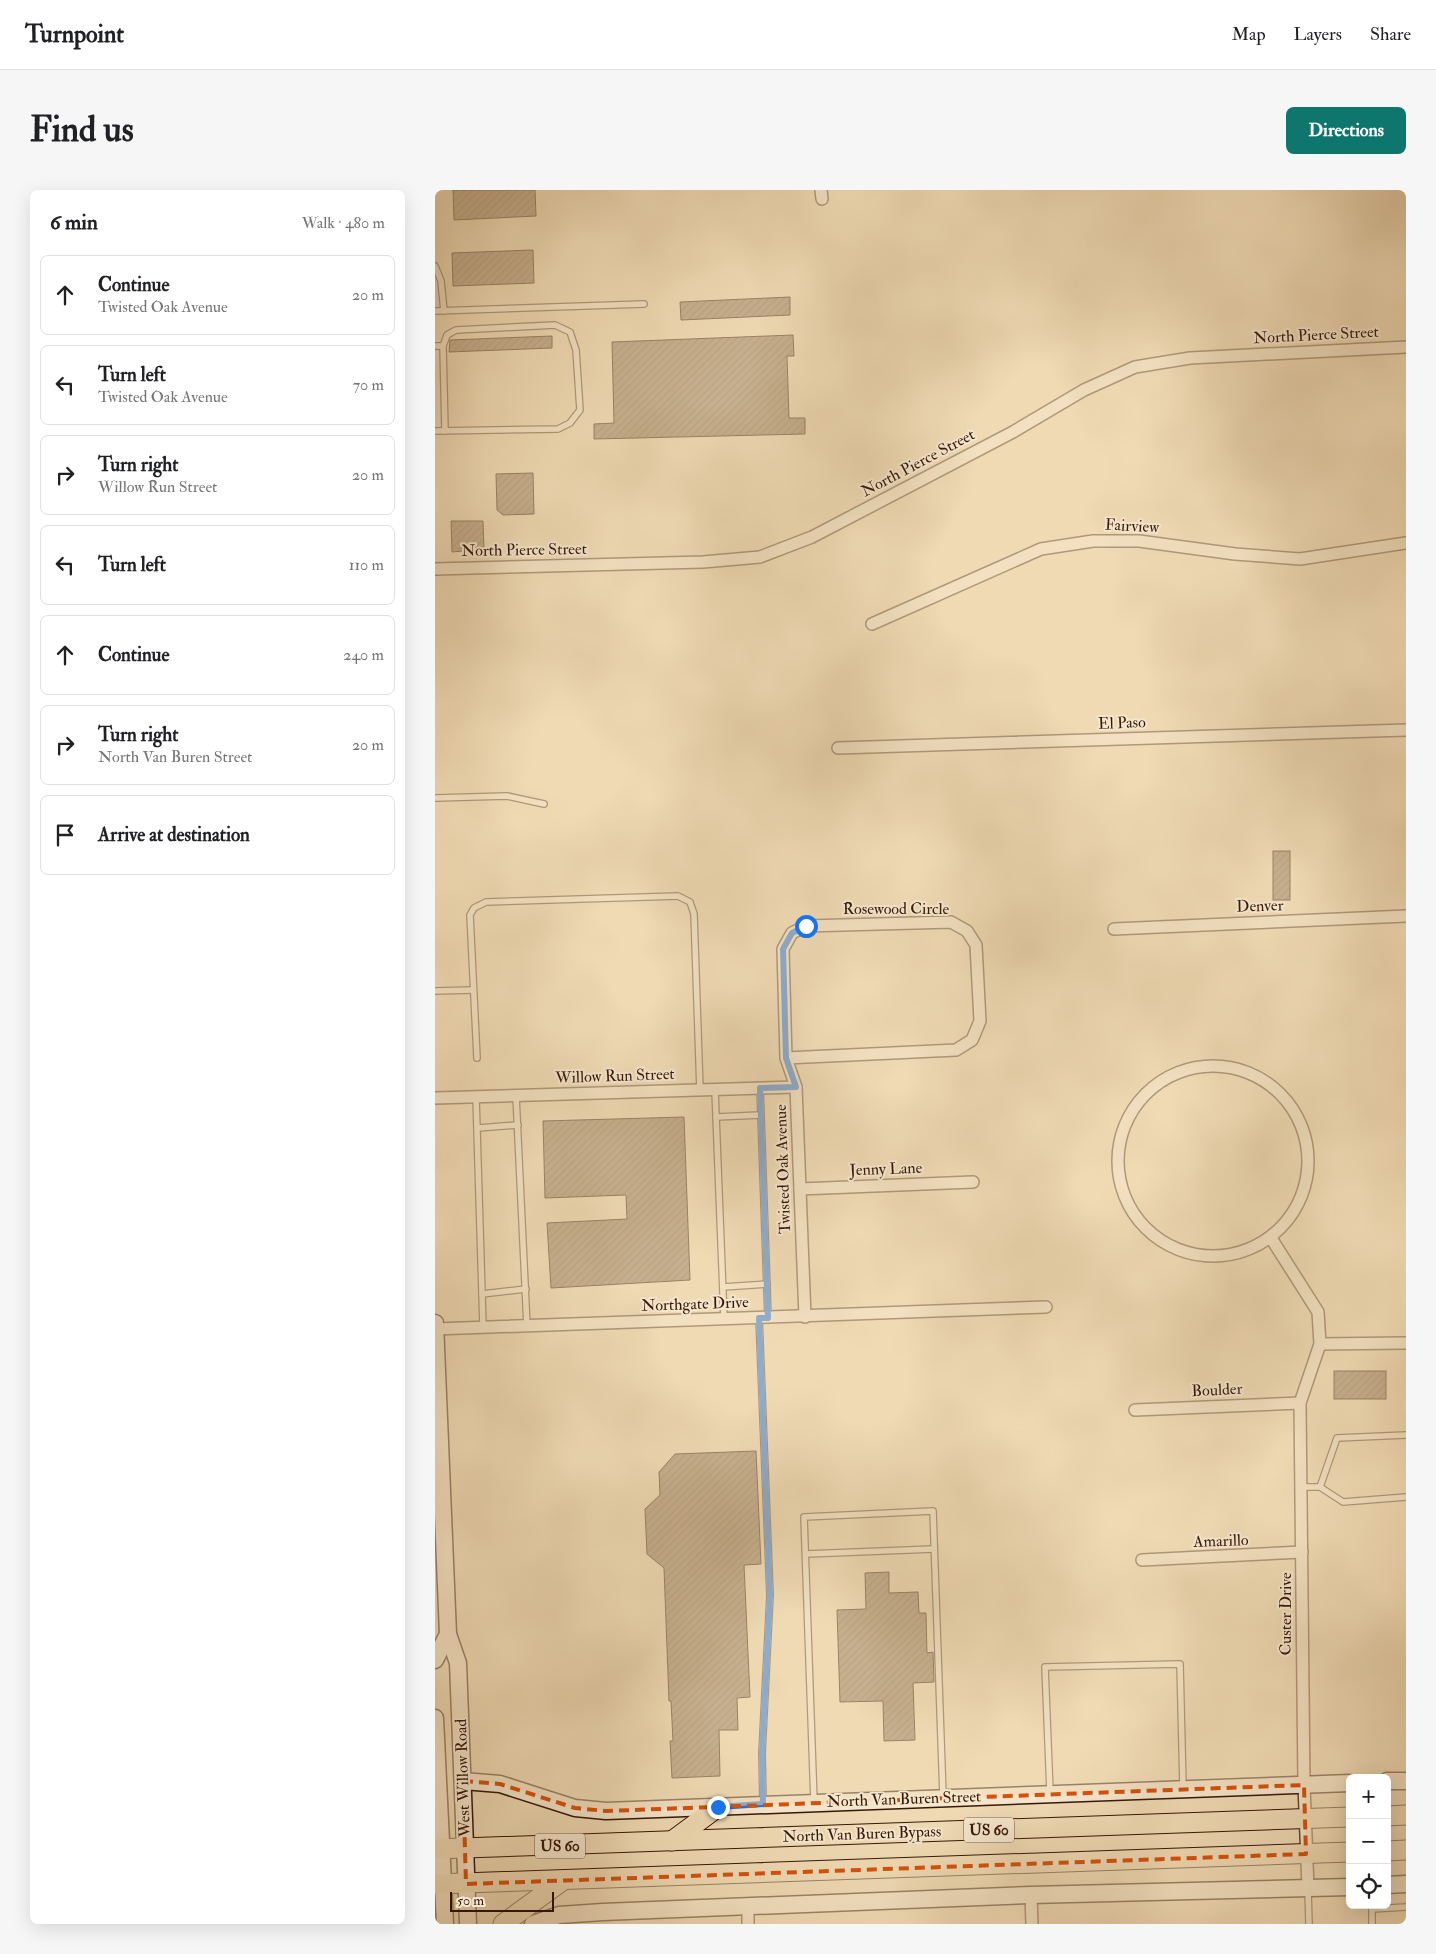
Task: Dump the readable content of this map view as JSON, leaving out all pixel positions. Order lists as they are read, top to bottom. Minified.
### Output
{"streets":{"main road":["US 60","North Van Buren Bypass"],"street":["North Pierce Street","Fairview","El Paso","Denver","Rosewood Circle","Willow Run Street","Twisted Oak Avenue","Jenny Lane","Northgate Drive","Boulder","Amarillo","Custer Drive","West Willow Road","North Van Buren Street"]},"crossings":[["Rosewood Circle","Twisted Oak Avenue"],["Willow Run Street","Twisted Oak Avenue"],["Twisted Oak Avenue","Jenny Lane"],["Twisted Oak Avenue","Northgate Drive"],["Northgate Drive","West Willow Road"],["Boulder","Custer Drive"],["Amarillo","Custer Drive"],["Custer Drive","North Van Buren Street"],["Custer Drive","US 60"],["Custer Drive","North Van Buren Bypass"],["West Willow Road","North Van Buren Street"],["West Willow Road","US 60"],["West Willow Road","North Van Buren Bypass"]],"scale_bar":"50 m","page":{"header":"Turnpoint","nav":["Map","Layers","Share"],"buttons":"Directions","title":"Find us","heading":["6 min","Walk · 480 m"],"list":[["Continue","Twisted Oak Avenue","20 m"],["Turn left","Twisted Oak Avenue","70 m"],["Turn right","Willow Run Street","20 m"],["Turn left","110 m"],["Continue","240 m"],["Turn right","North Van Buren Street","20 m"],"Arrive at destination"],"map_buttons":["+","−"],"scale":"50 m"}}
